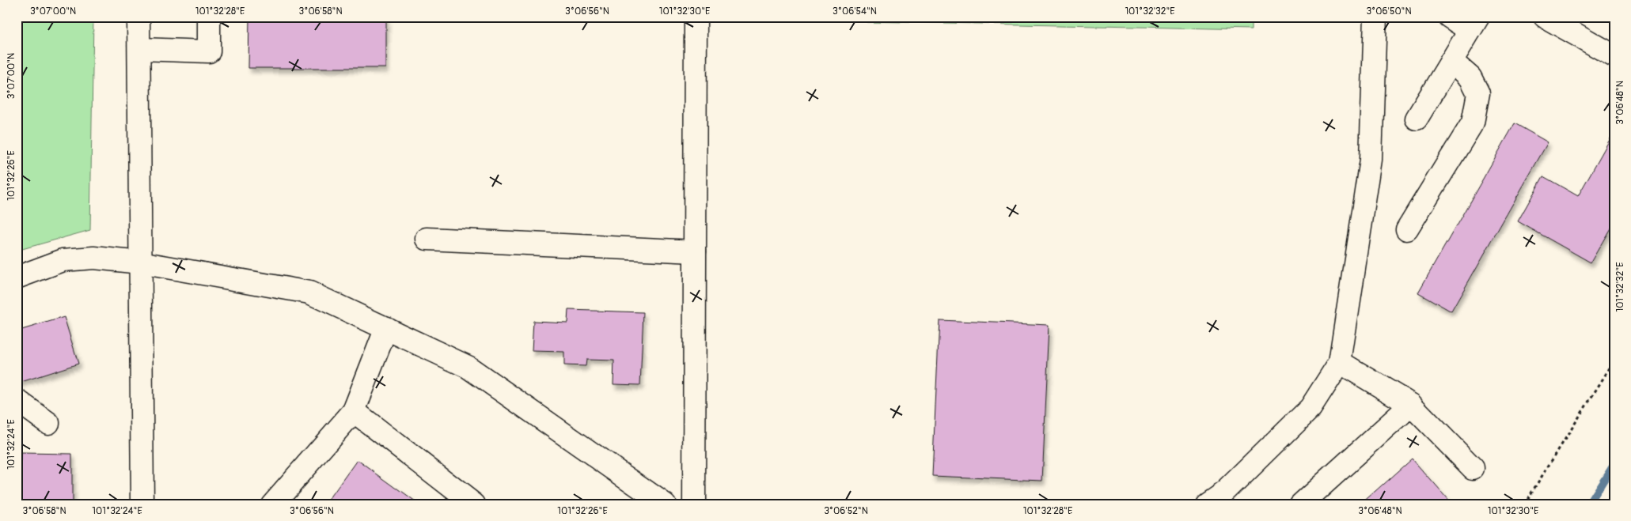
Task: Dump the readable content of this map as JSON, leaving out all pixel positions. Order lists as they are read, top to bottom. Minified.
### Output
{"coordinates":["3°07'00\"N","101°32'28\"E","3°06'58\"N","3°06'56\"N","101°32'30\"E","3°06'54\"N","101°32'32\"E","3°06'50\"N","3°06'48\"N","101°32'26\"E","101°32'24\"E","3°06'52\"N"]}
